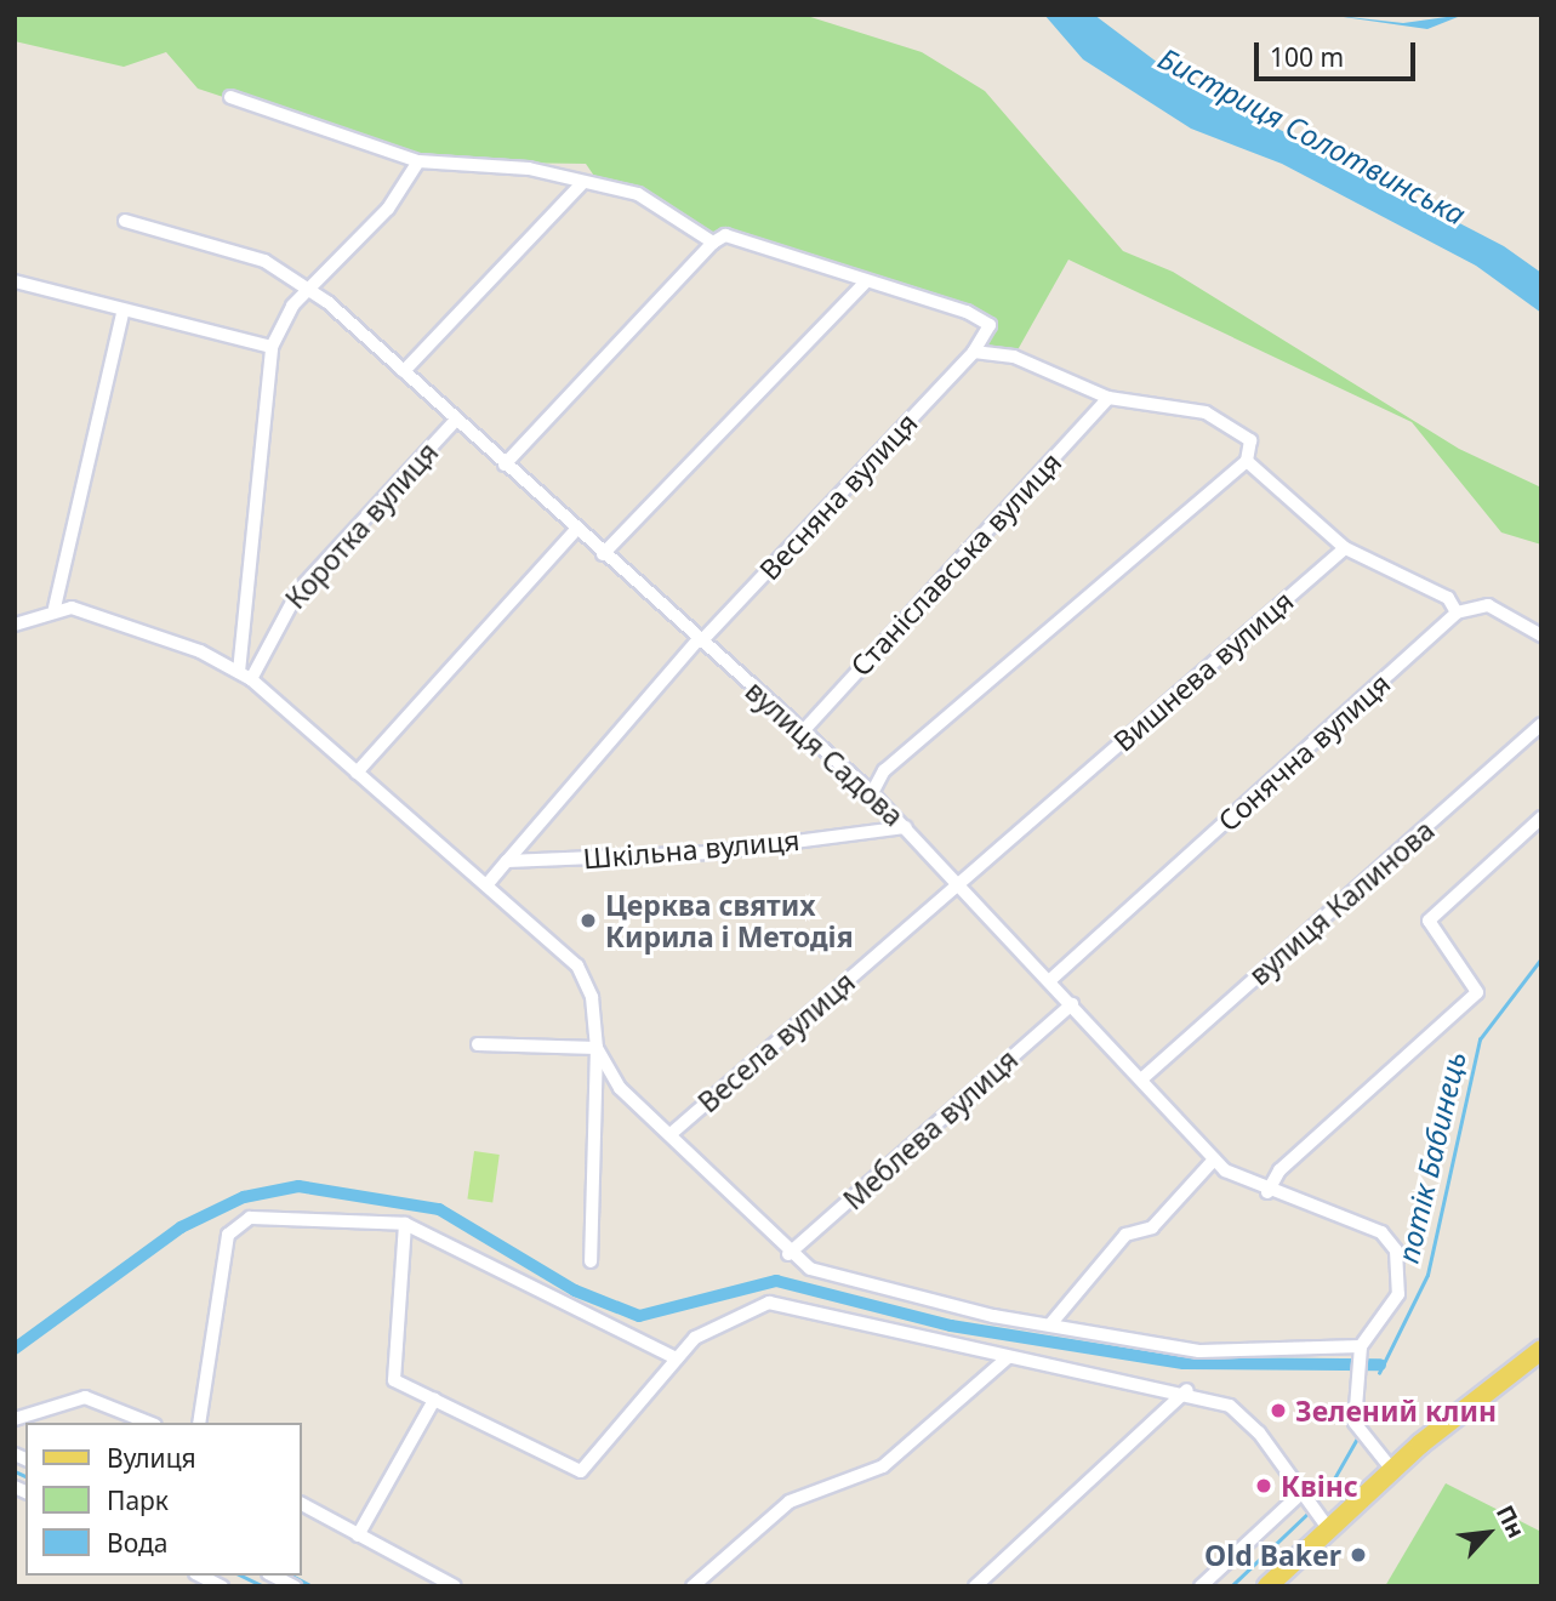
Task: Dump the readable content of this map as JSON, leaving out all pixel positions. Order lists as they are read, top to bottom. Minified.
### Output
{"streets":{"street":["Весняна вулиця","Коротка вулиця","Станіславська вулиця","Вишнева вулиця","Сонячна вулиця","вулиця Садова","Шкільна вулиця","вулиця Калинова","Весела вулиця","Меблева вулиця"]},"crossings":[["Весняна вулиця","вулиця Садова"],["Весняна вулиця","Шкільна вулиця"],["Коротка вулиця","вулиця Садова"],["Станіславська вулиця","вулиця Садова"],["Вишнева вулиця","вулиця Садова"],["Вишнева вулиця","Весела вулиця"],["Сонячна вулиця","вулиця Садова"],["вулиця Садова","Шкільна вулиця"],["вулиця Садова","вулиця Калинова"],["вулиця Садова","Весела вулиця"],["вулиця Садова","Меблева вулиця"]],"water":["Бистриця Солотвинська","потік Бабинець"],"places":["Церква святих Кирила і Методія","Зелений клин","Квінс","Old Baker"],"legend":["Вулиця","Парк","Вода"],"scale_bar":"100 m","north":"top right"}
